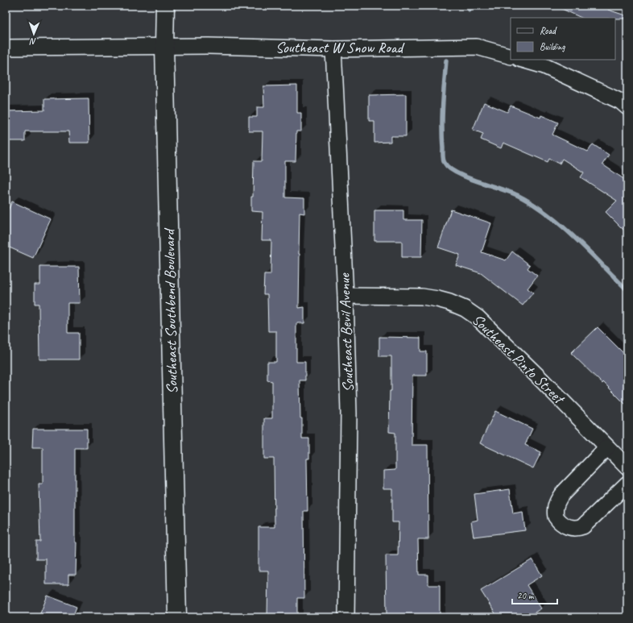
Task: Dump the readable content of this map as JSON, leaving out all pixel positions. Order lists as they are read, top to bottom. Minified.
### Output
{"streets":{"street":["Southeast W Snow Road","Southeast Southbend Boulevard","Southeast Bevil Avenue","Southeast Pinto Street"]},"crossings":[["Southeast W Snow Road","Southeast Southbend Boulevard"],["Southeast W Snow Road","Southeast Bevil Avenue"],["Southeast Bevil Avenue","Southeast Pinto Street"]],"legend":["Road","Building"],"scale_bar":"20 m","north":"bottom"}
